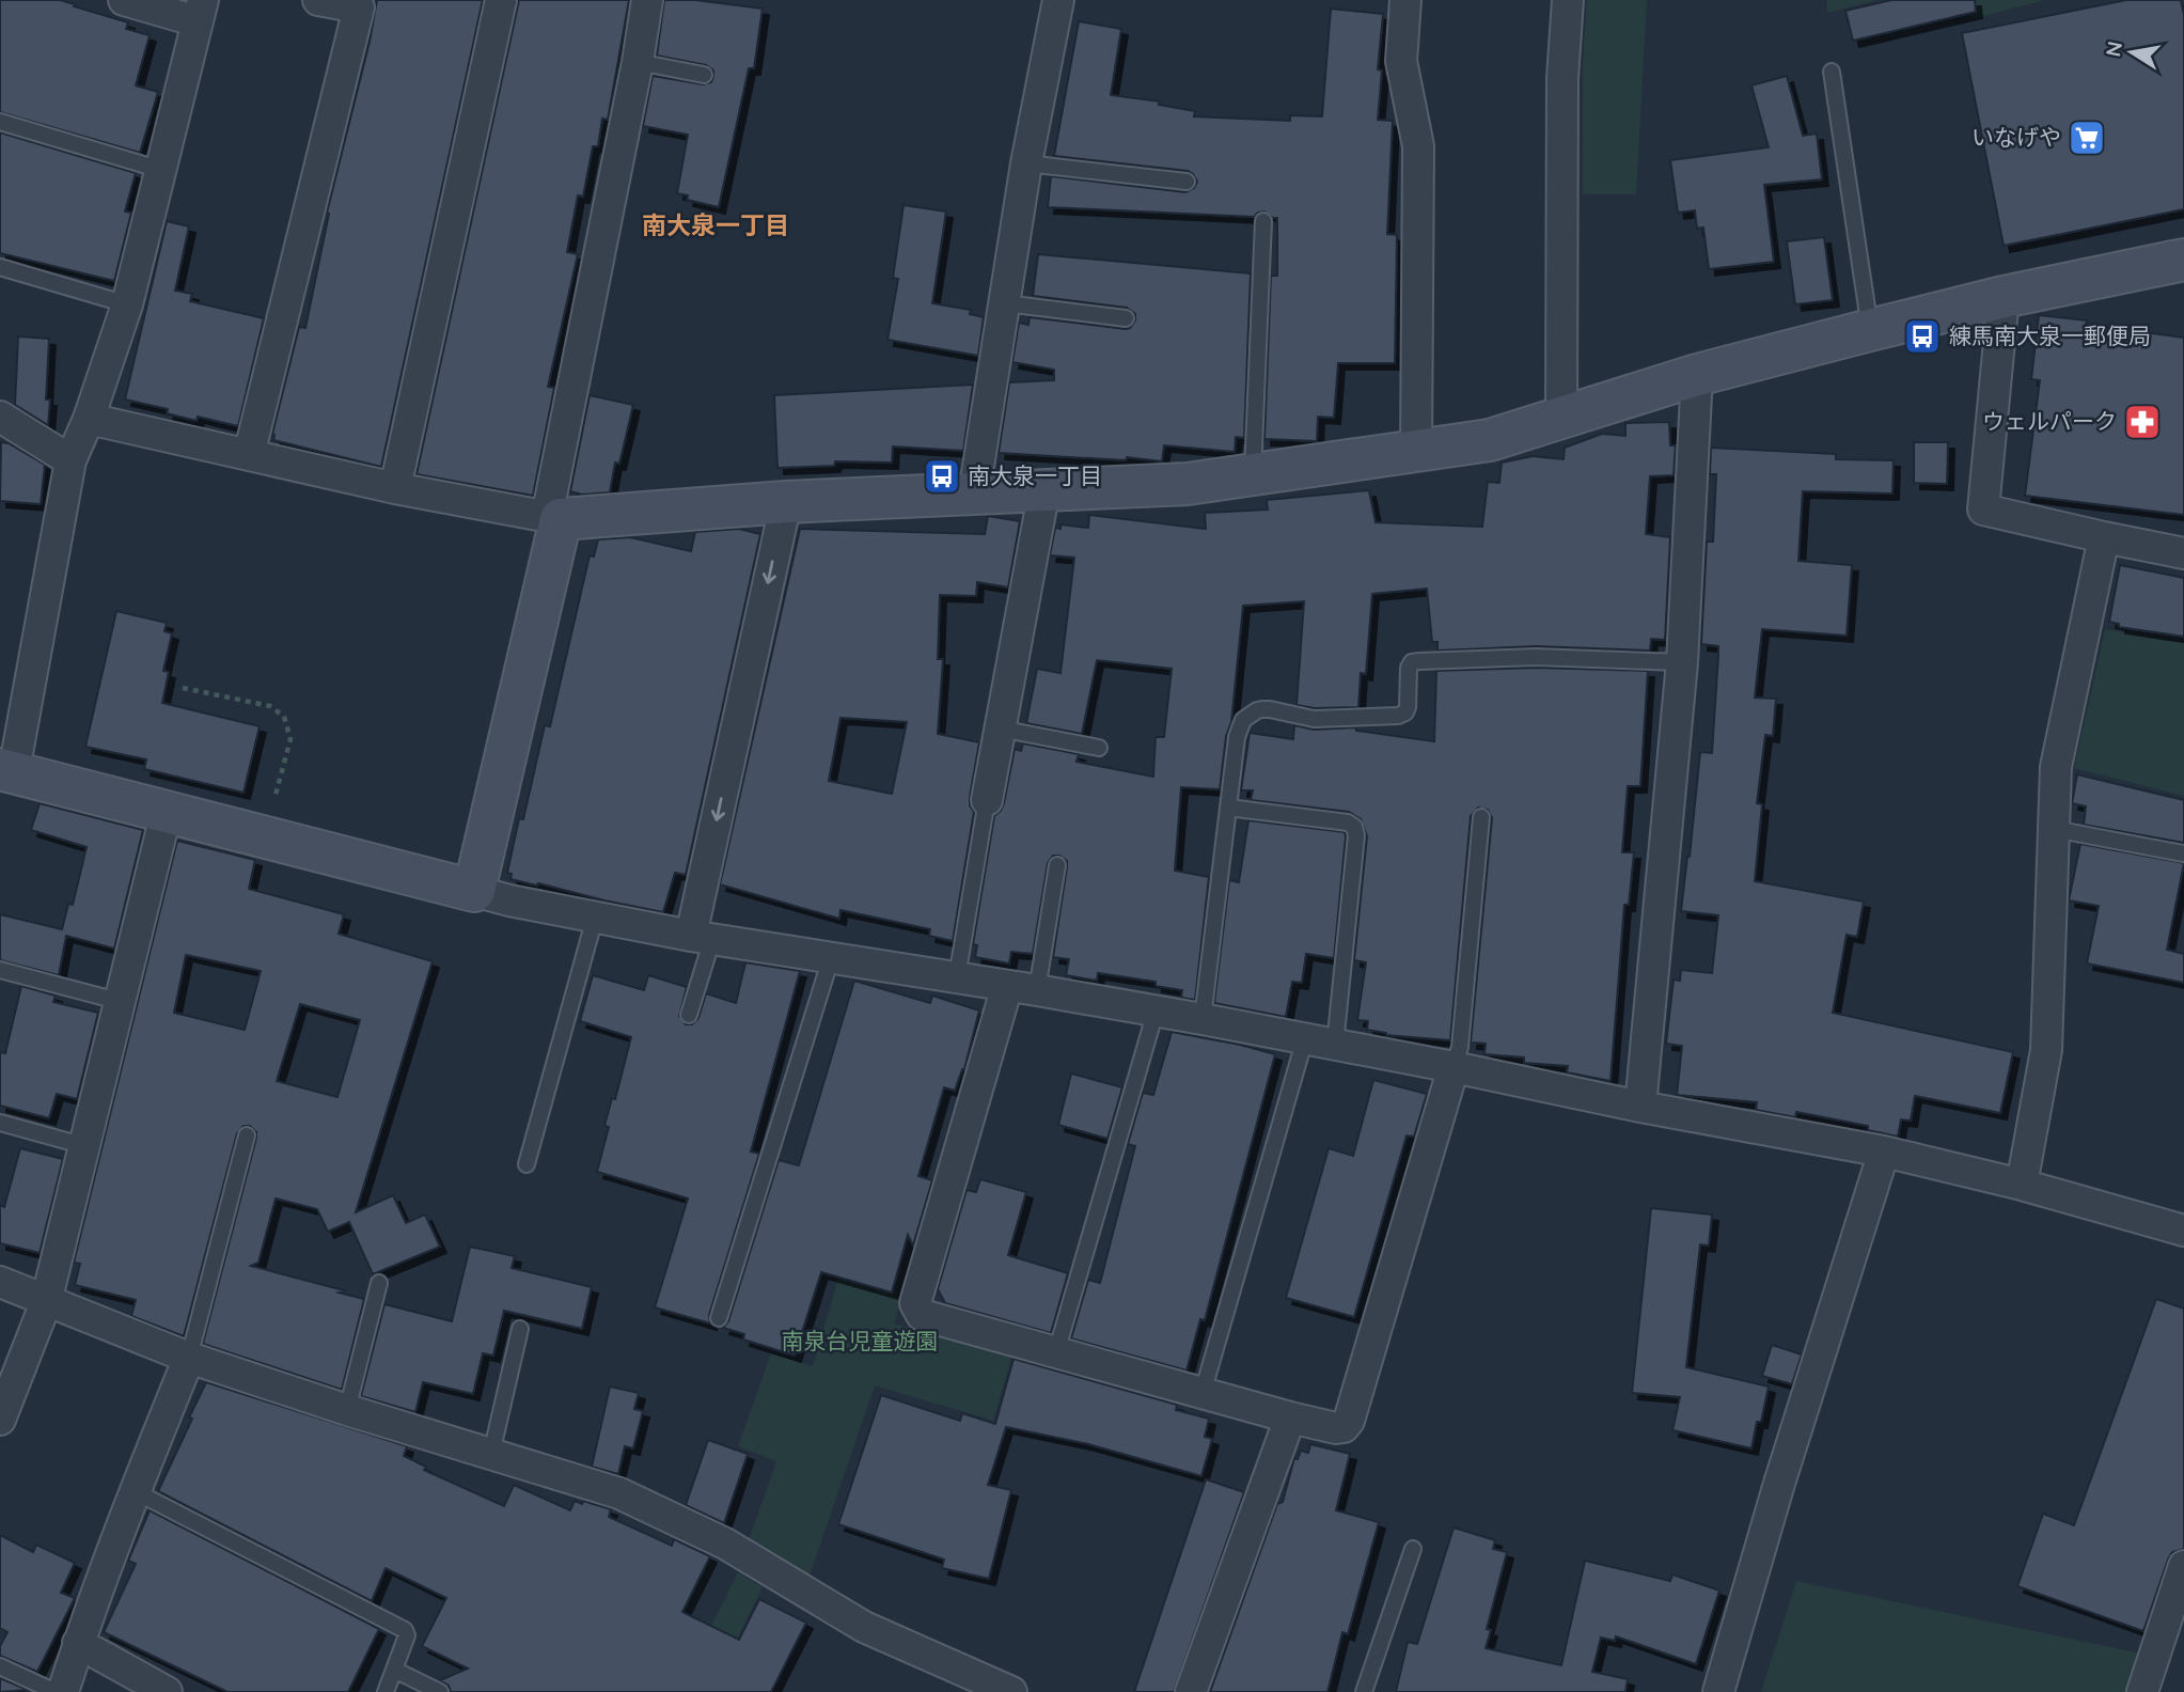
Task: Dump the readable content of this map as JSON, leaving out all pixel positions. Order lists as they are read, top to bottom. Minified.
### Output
{"districts":["南大泉一丁目"],"parks":["南泉台児童遊園"],"places":{"supermarket":["いなげや"],"bus stop":["練馬南大泉一郵便局","南大泉一丁目"],"pharmacy":["ウェルパーク"]},"north":"left"}
